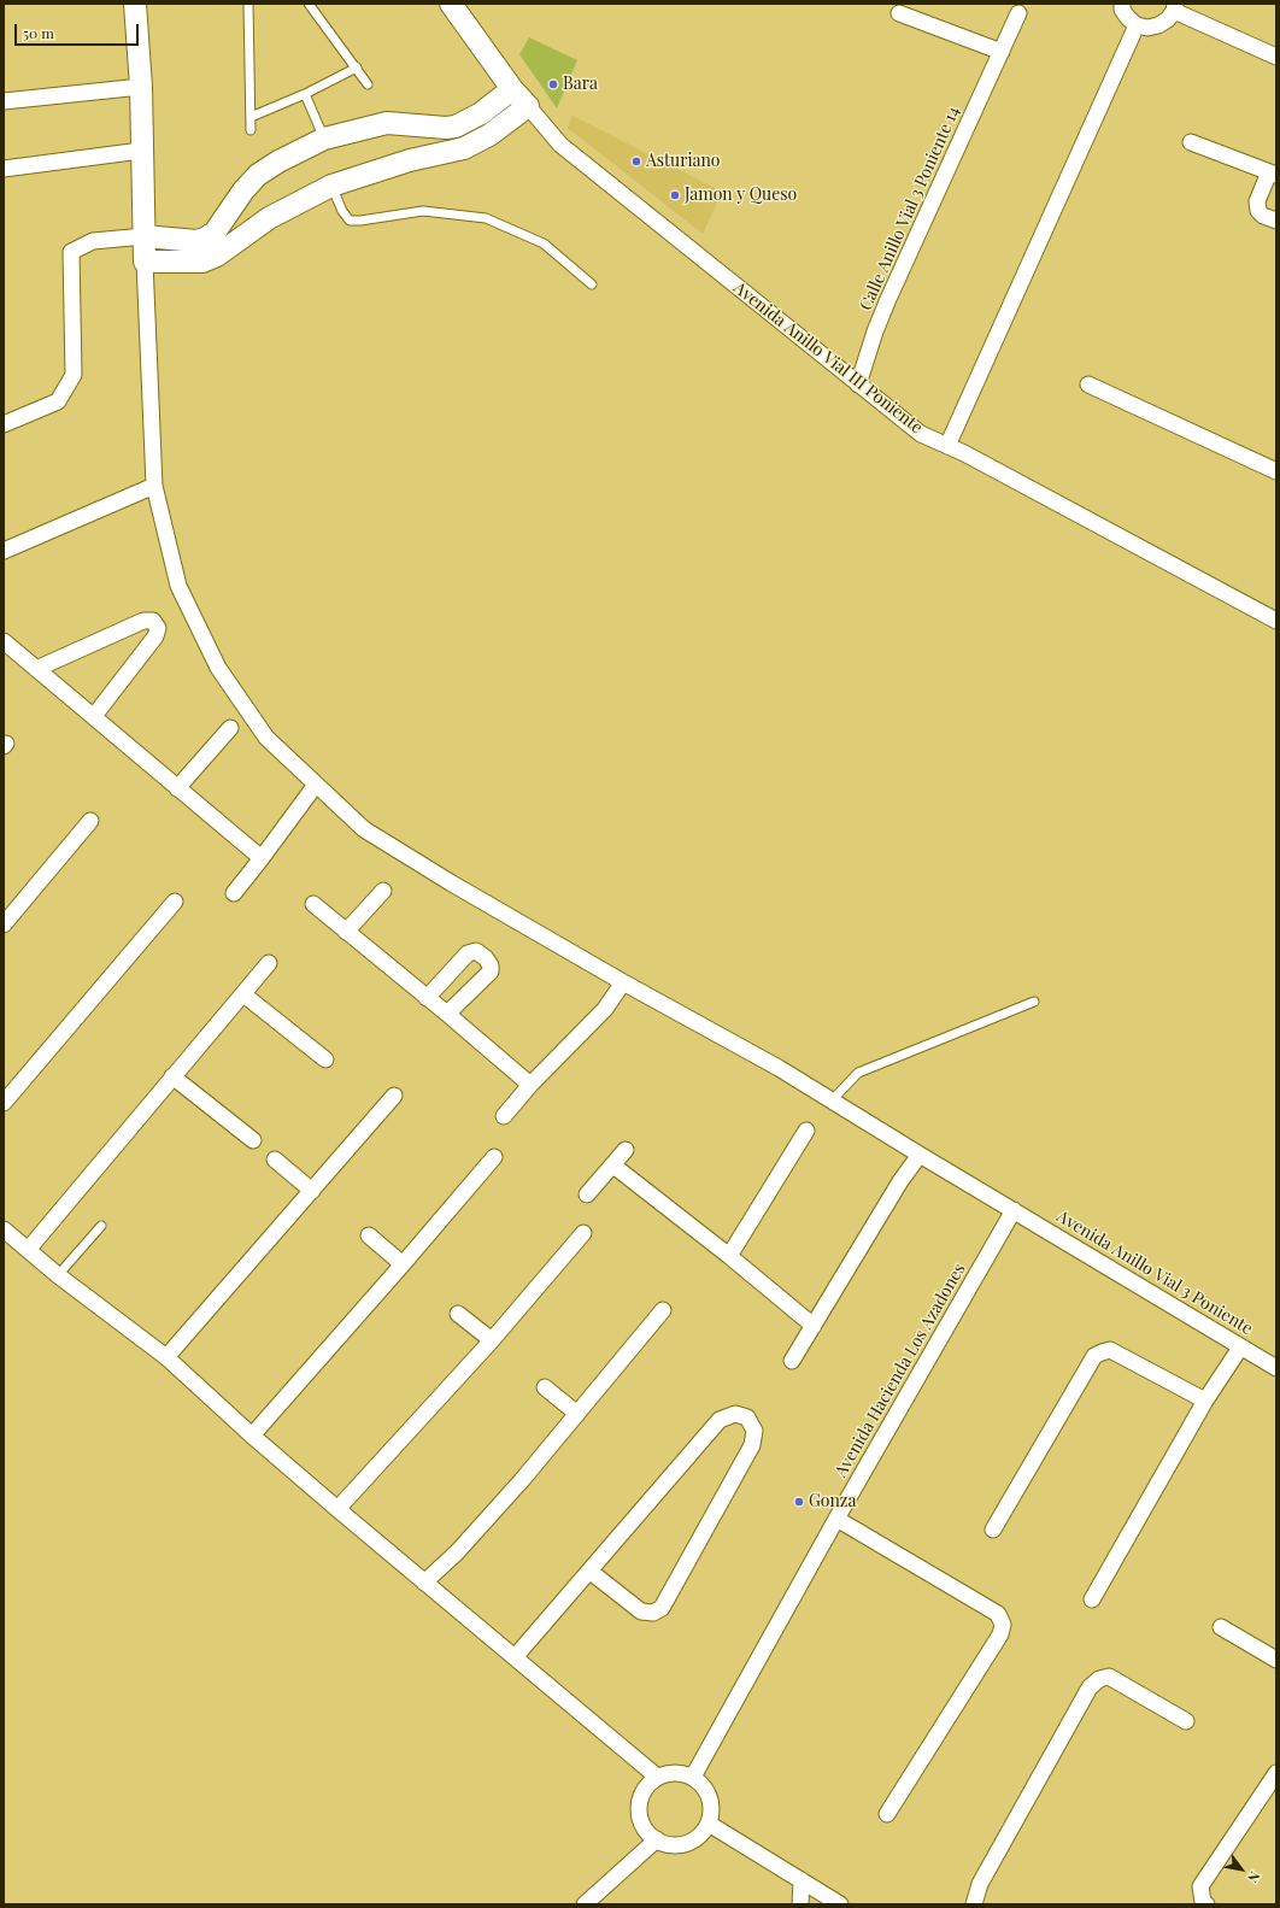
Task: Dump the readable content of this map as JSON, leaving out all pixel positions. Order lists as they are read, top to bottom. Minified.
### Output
{"streets":{"street":["Calle Anillo Vial 3 Poniente 14","Avenida Anillo Vial III Poniente","Avenida Anillo Vial 3 Poniente","Avenida Hacienda Los Azadones"]},"crossings":[["Calle Anillo Vial 3 Poniente 14","Avenida Anillo Vial III Poniente"],["Avenida Anillo Vial 3 Poniente","Avenida Hacienda Los Azadones"]],"places":["Bara","Asturiano","Jamon y Queso","Gonza"],"scale_bar":"50 m","north":"bottom right"}
